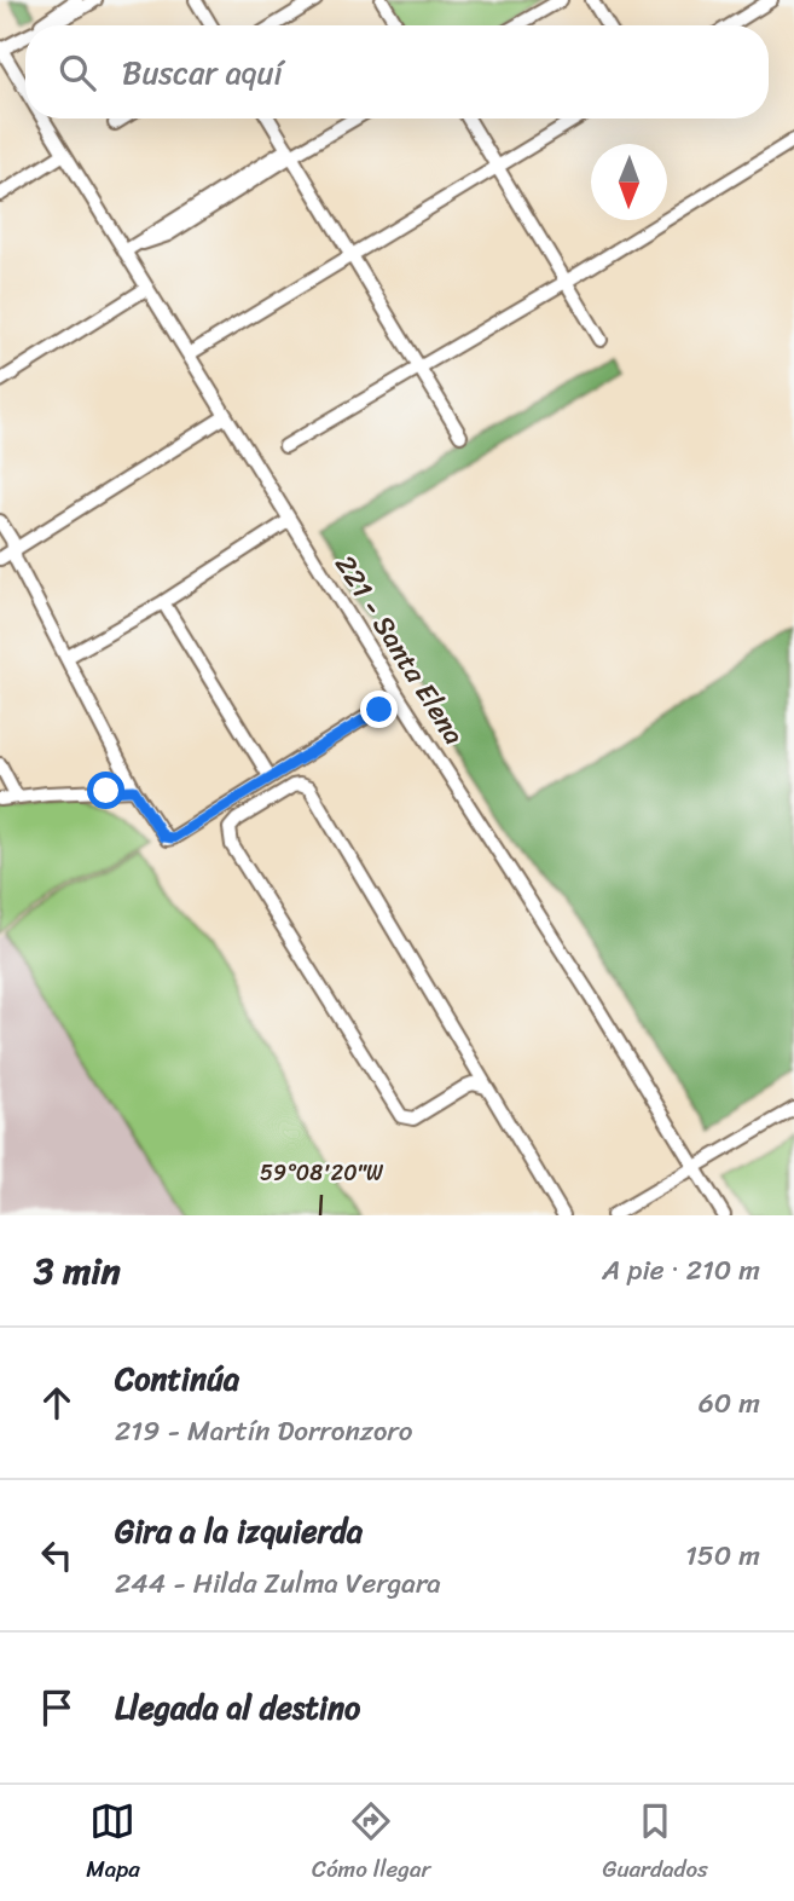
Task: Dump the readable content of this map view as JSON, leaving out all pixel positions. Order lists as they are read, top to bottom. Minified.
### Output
{"streets":{"street":["221 - Santa Elena"]},"north":"bottom","page":{"search":"Buscar aquí","heading":["3 min","A pie · 210 m"],"list":[["Continúa","219 - Martín Dorronzoro","60 m"],["Gira a la izquierda","244 - Hilda Zulma Vergara","150 m"],"Llegada al destino"],"nav":["Mapa","Cómo llegar","Guardados"]},"coordinates":["59°08'20\"W"]}
